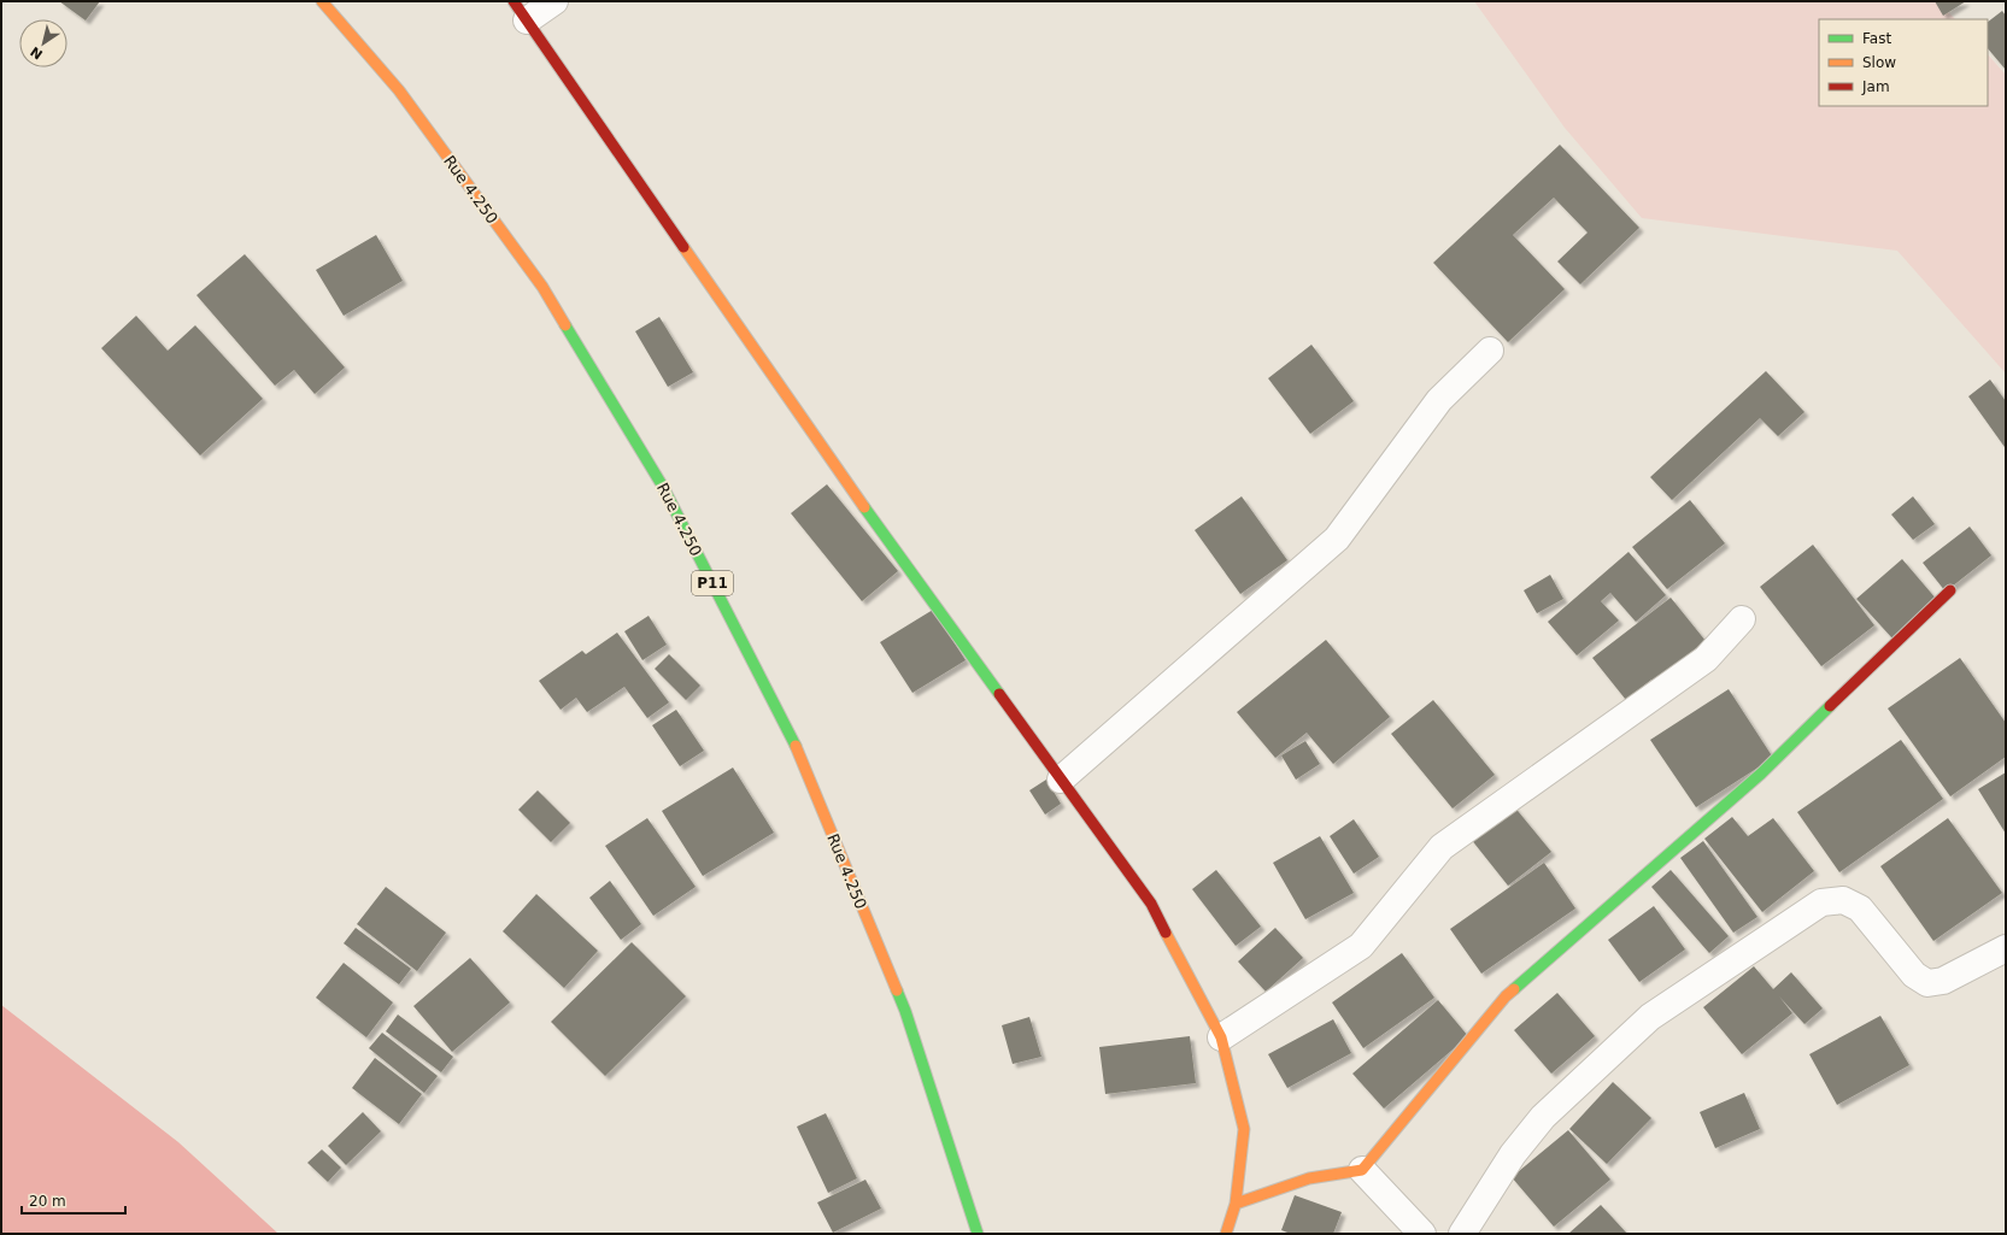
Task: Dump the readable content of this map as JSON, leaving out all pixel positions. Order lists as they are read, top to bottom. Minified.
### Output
{"streets":{"street":["Rue 4.250","P11"]},"legend":["Fast","Slow","Jam"],"scale_bar":"20 m","north":"bottom left"}
